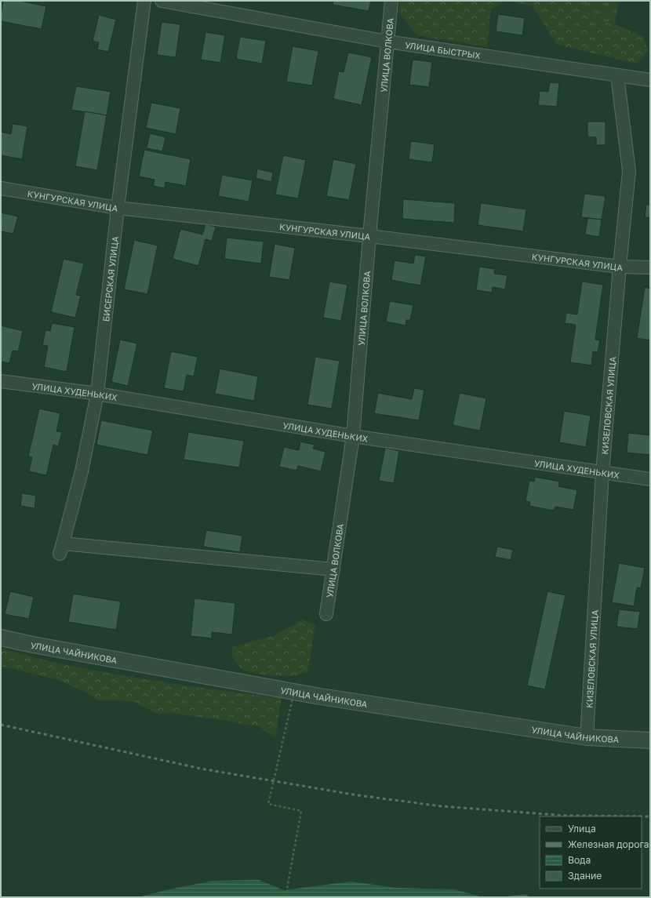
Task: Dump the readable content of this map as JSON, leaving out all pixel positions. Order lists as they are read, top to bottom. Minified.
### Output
{"streets":{"street":["УЛИЦА БЫСТРЫХ","УЛИЦА ВОЛКОВА","КУНГУРСКАЯ УЛИЦА","БИСЕРСКАЯ УЛИЦА","УЛИЦА ХУДЕНЬКИХ","КИЗЕЛОВСКАЯ УЛИЦА","УЛИЦА ЧАЙНИКОВА"]},"crossings":[["УЛИЦА БЫСТРЫХ","УЛИЦА ВОЛКОВА"],["УЛИЦА БЫСТРЫХ","КИЗЕЛОВСКАЯ УЛИЦА"],["УЛИЦА ВОЛКОВА","КУНГУРСКАЯ УЛИЦА"],["УЛИЦА ВОЛКОВА","БИСЕРСКАЯ УЛИЦА"],["УЛИЦА ВОЛКОВА","УЛИЦА ХУДЕНЬКИХ"],["КУНГУРСКАЯ УЛИЦА","БИСЕРСКАЯ УЛИЦА"],["КУНГУРСКАЯ УЛИЦА","КИЗЕЛОВСКАЯ УЛИЦА"],["БИСЕРСКАЯ УЛИЦА","УЛИЦА ХУДЕНЬКИХ"],["УЛИЦА ХУДЕНЬКИХ","КИЗЕЛОВСКАЯ УЛИЦА"],["КИЗЕЛОВСКАЯ УЛИЦА","УЛИЦА ЧАЙНИКОВА"]],"legend":["Улица","Железная дорога","Вода","Здание"]}
